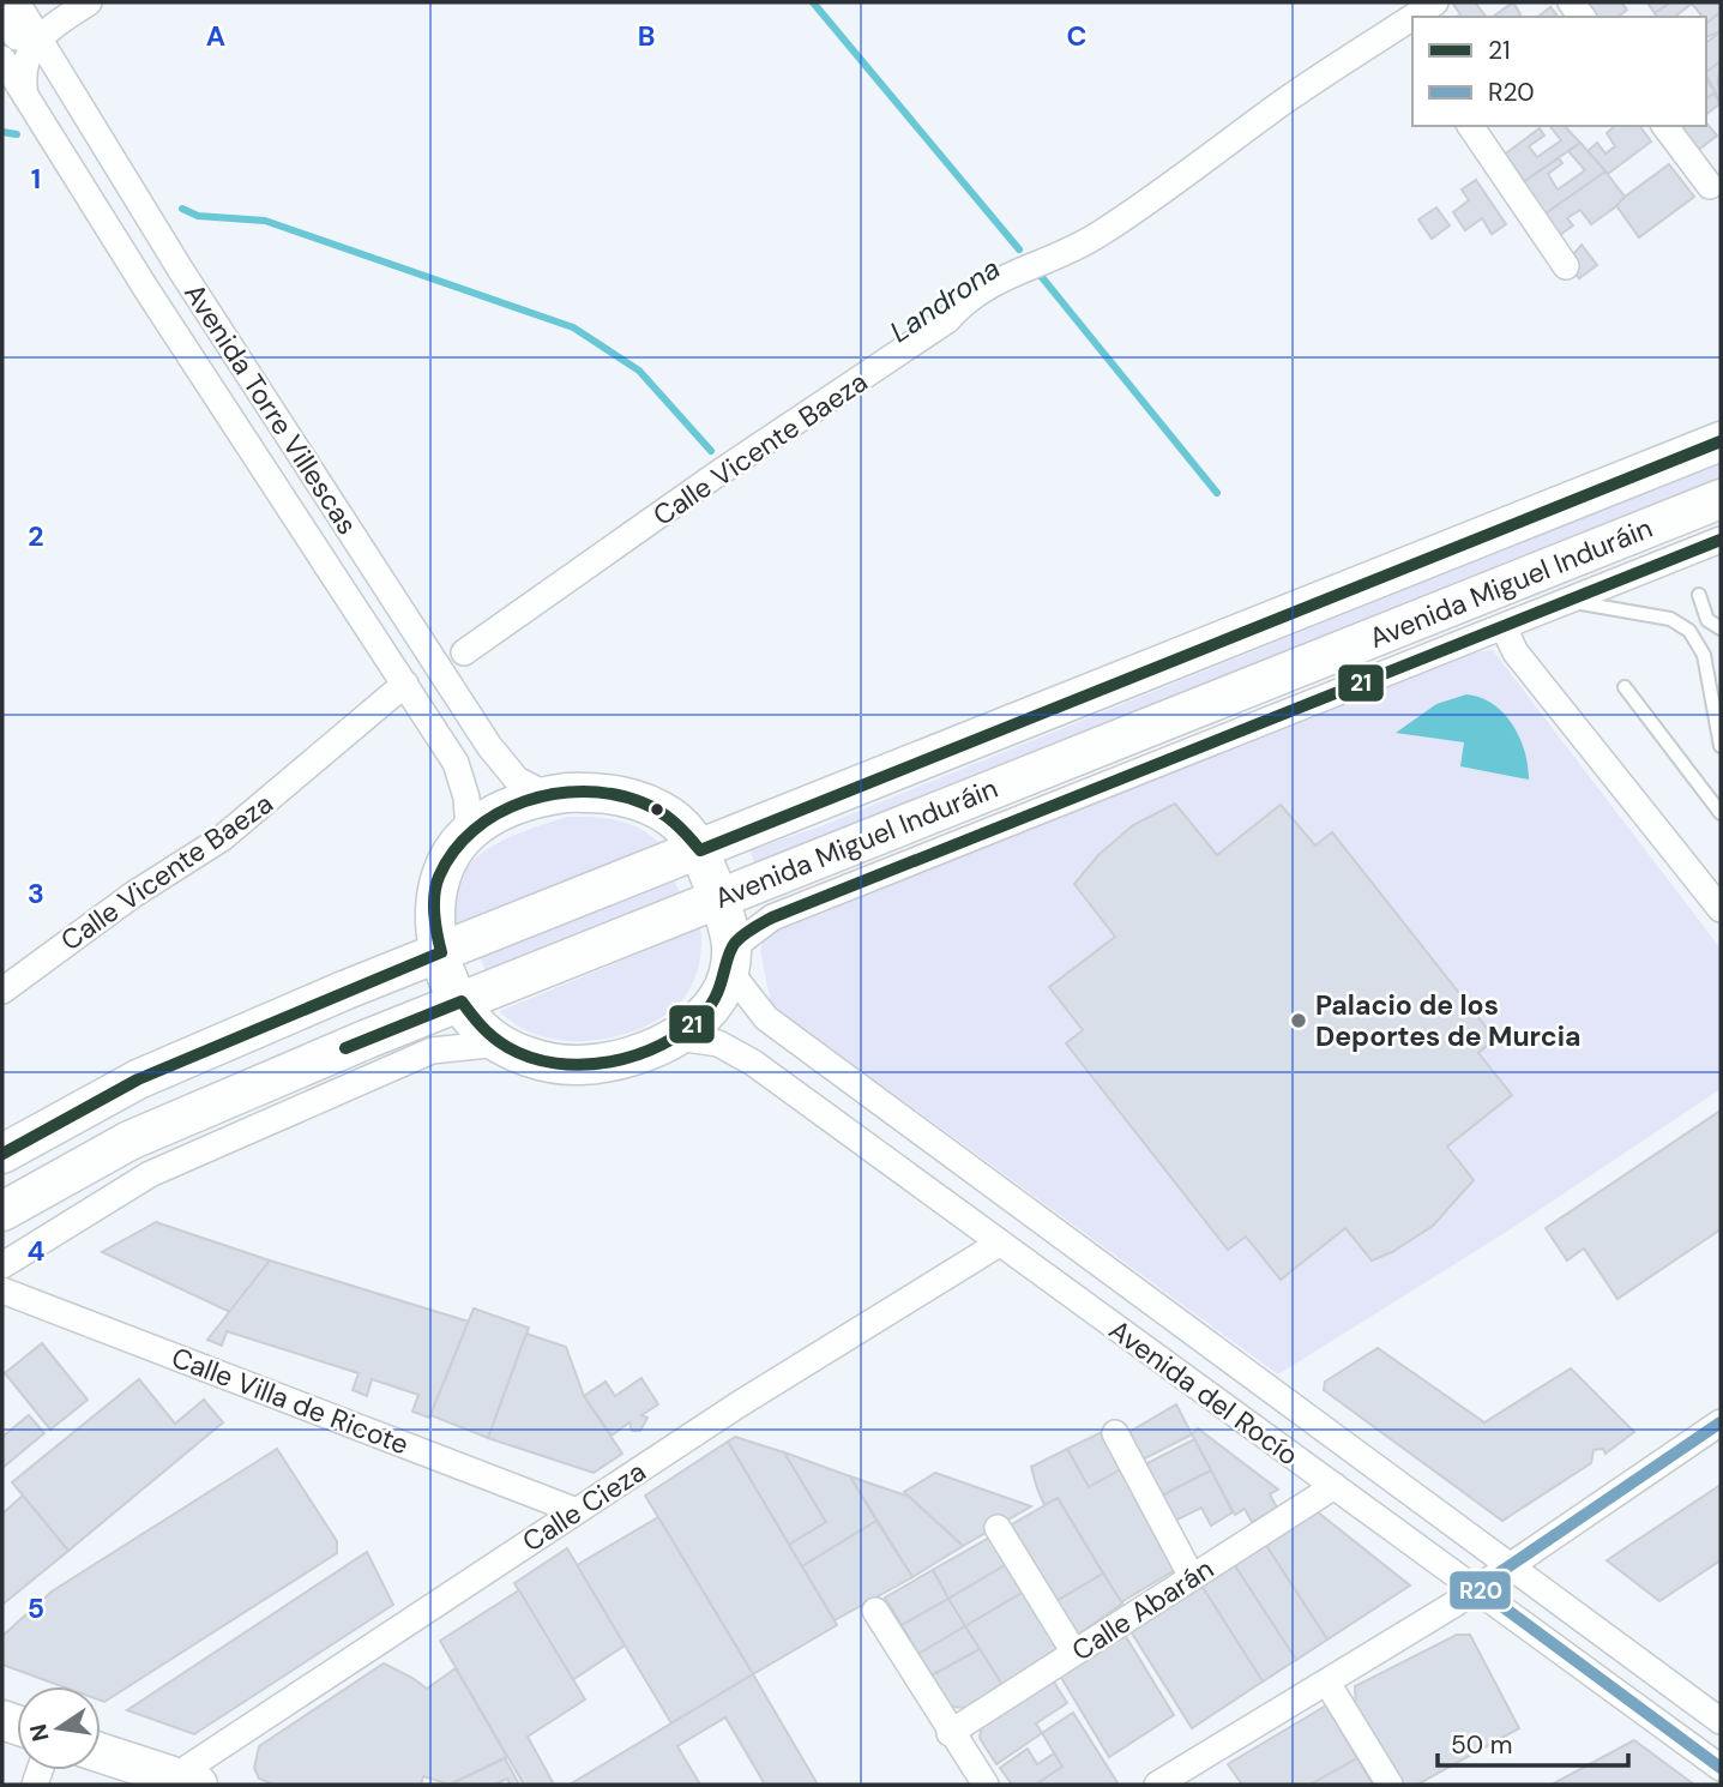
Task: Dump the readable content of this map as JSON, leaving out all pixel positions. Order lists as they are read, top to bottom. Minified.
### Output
{"streets":{"main road":["Avenida Miguel Induráin"],"street":["Avenida Torre Villescas","Calle Vicente Baeza","Avenida del Rocío","Calle Villa de Ricote","Calle Cieza","Calle Abarán"]},"crossings":[["Avenida Torre Villescas","Calle Vicente Baeza"],["Avenida del Rocío","Calle Cieza"],["Avenida del Rocío","Calle Abarán"],["Calle Villa de Ricote","Calle Cieza"]],"water":["Landrona"],"places":["Palacio de los Deportes de Murcia"],"lines":["transit line 21","transit line R20"],"legend":["21","R20"],"scale_bar":"50 m","north":"left","grid":{"columns":["A","B","C"],"rows":["1","2","3","4","5"]}}
